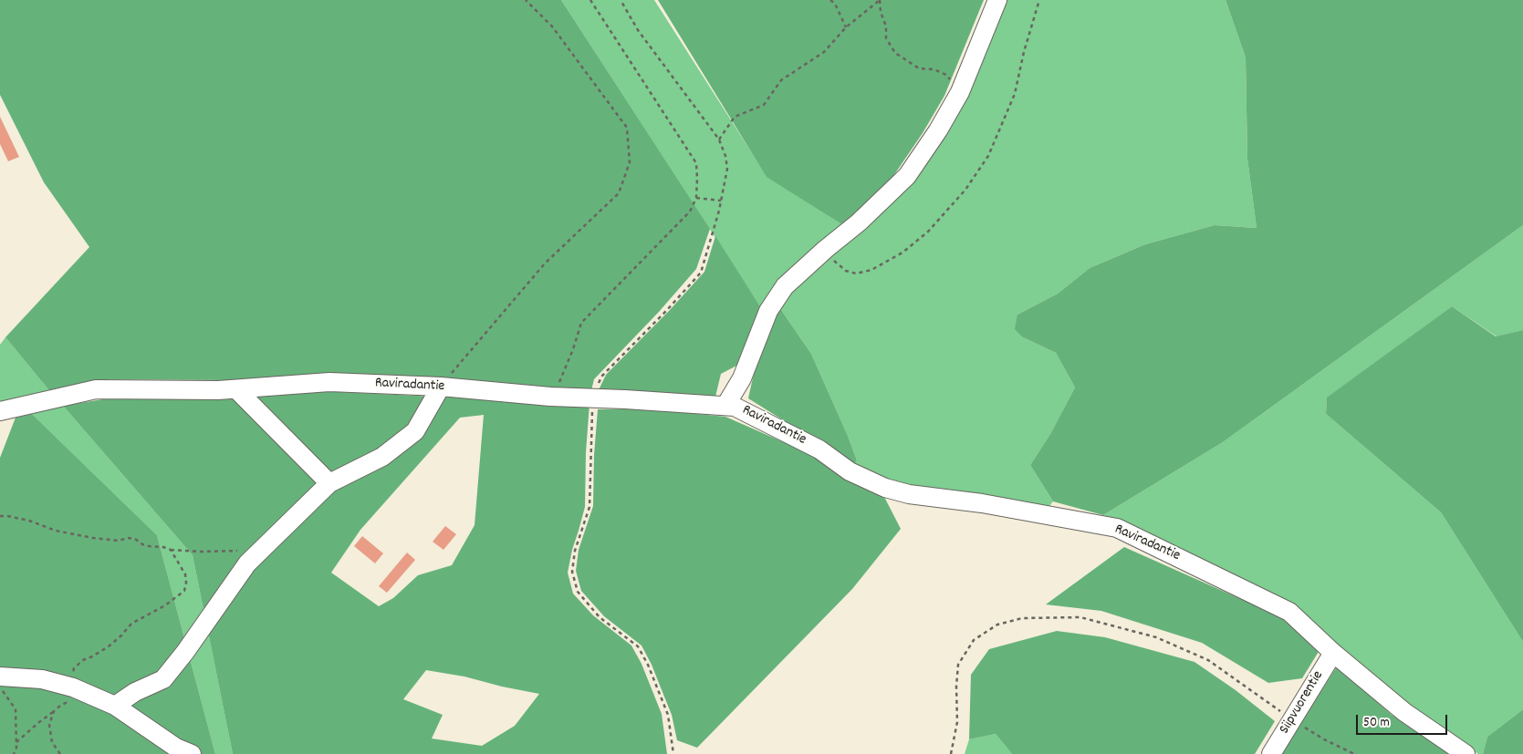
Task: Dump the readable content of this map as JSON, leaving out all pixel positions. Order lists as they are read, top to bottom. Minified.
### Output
{"streets":{"street":["Raviradantie","Siipvuorentie"]},"crossings":[["Raviradantie","Siipvuorentie"]],"scale_bar":"50 m"}
